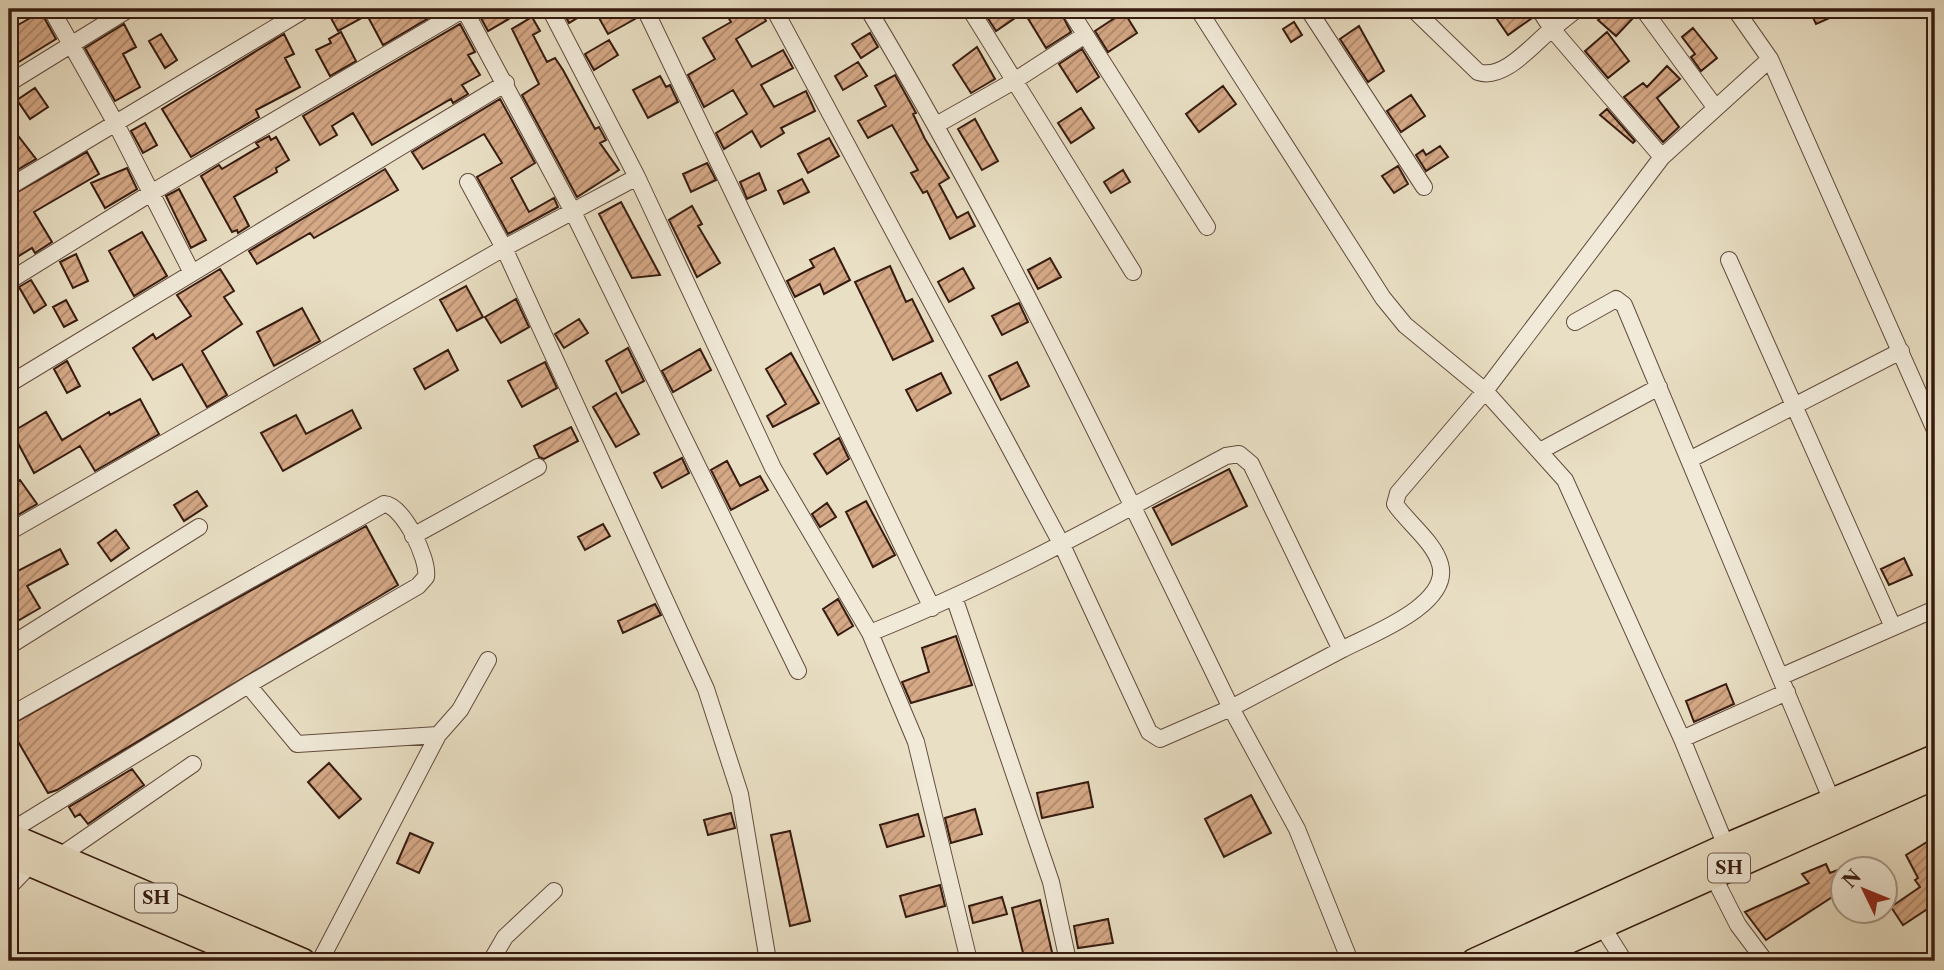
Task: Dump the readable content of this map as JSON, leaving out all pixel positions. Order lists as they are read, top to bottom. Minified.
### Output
{"streets":{"main road":["SH"]},"north":"top left"}
